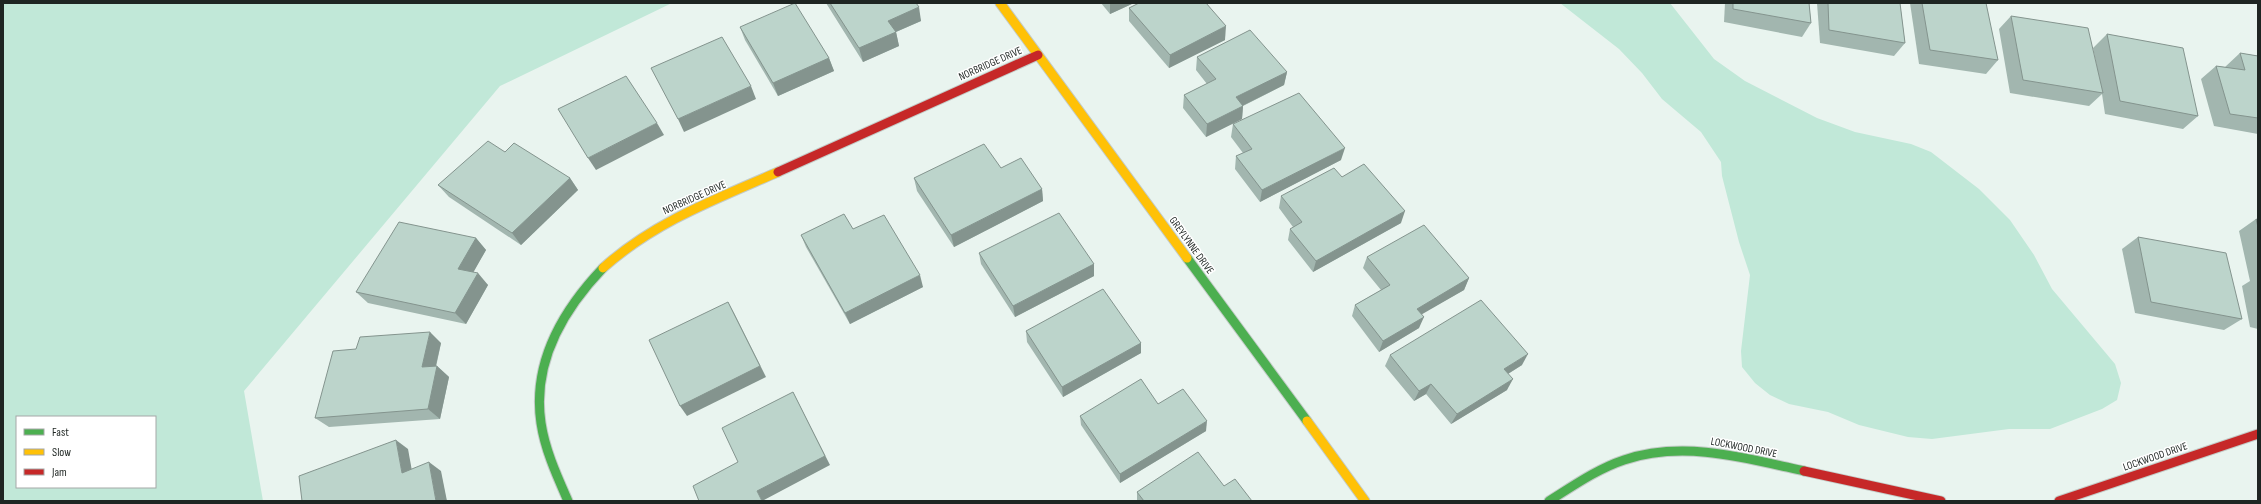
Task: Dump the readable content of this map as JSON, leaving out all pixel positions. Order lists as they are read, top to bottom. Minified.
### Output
{"streets":{"street":["NORBRIDGE DRIVE","GREYLYNNE DRIVE","LOCKWOOD DRIVE"]},"crossings":[["NORBRIDGE DRIVE","GREYLYNNE DRIVE"]],"legend":["Fast","Slow","Jam"]}
